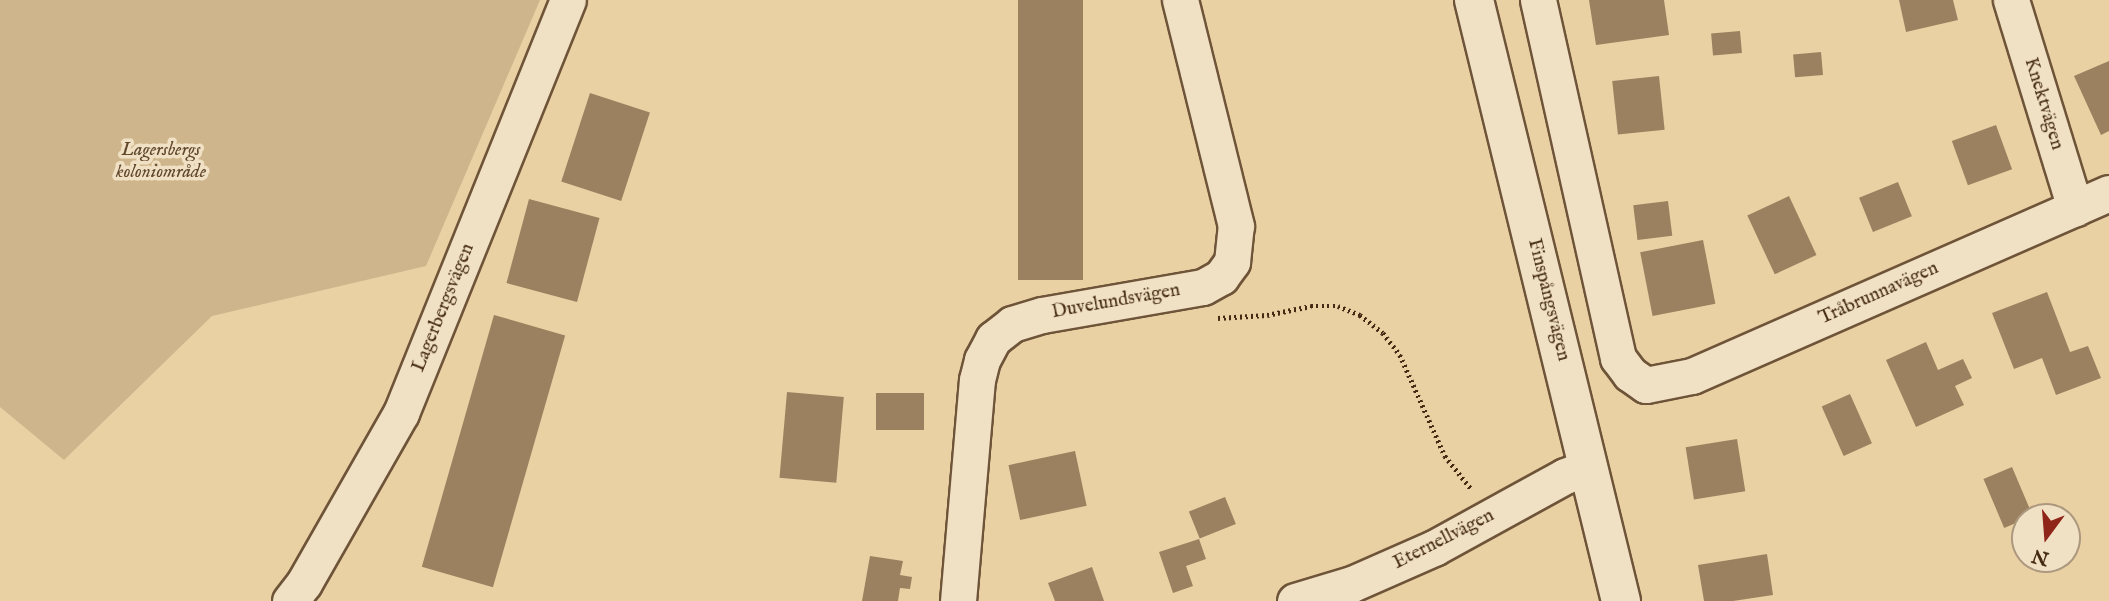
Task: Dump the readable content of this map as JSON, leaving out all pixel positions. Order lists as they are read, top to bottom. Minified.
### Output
{"streets":{"main road":["Finspångsvägen"],"street":["Knektvägen","Tråbrunnavägen","Duvelundsvägen","Lagerbergsvägen","Eternellvägen"]},"crossings":[["Knektvägen","Tråbrunnavägen"],["Finspångsvägen","Eternellvägen"]],"parks":["Lagersbergs koloniområde"],"north":"bottom"}
